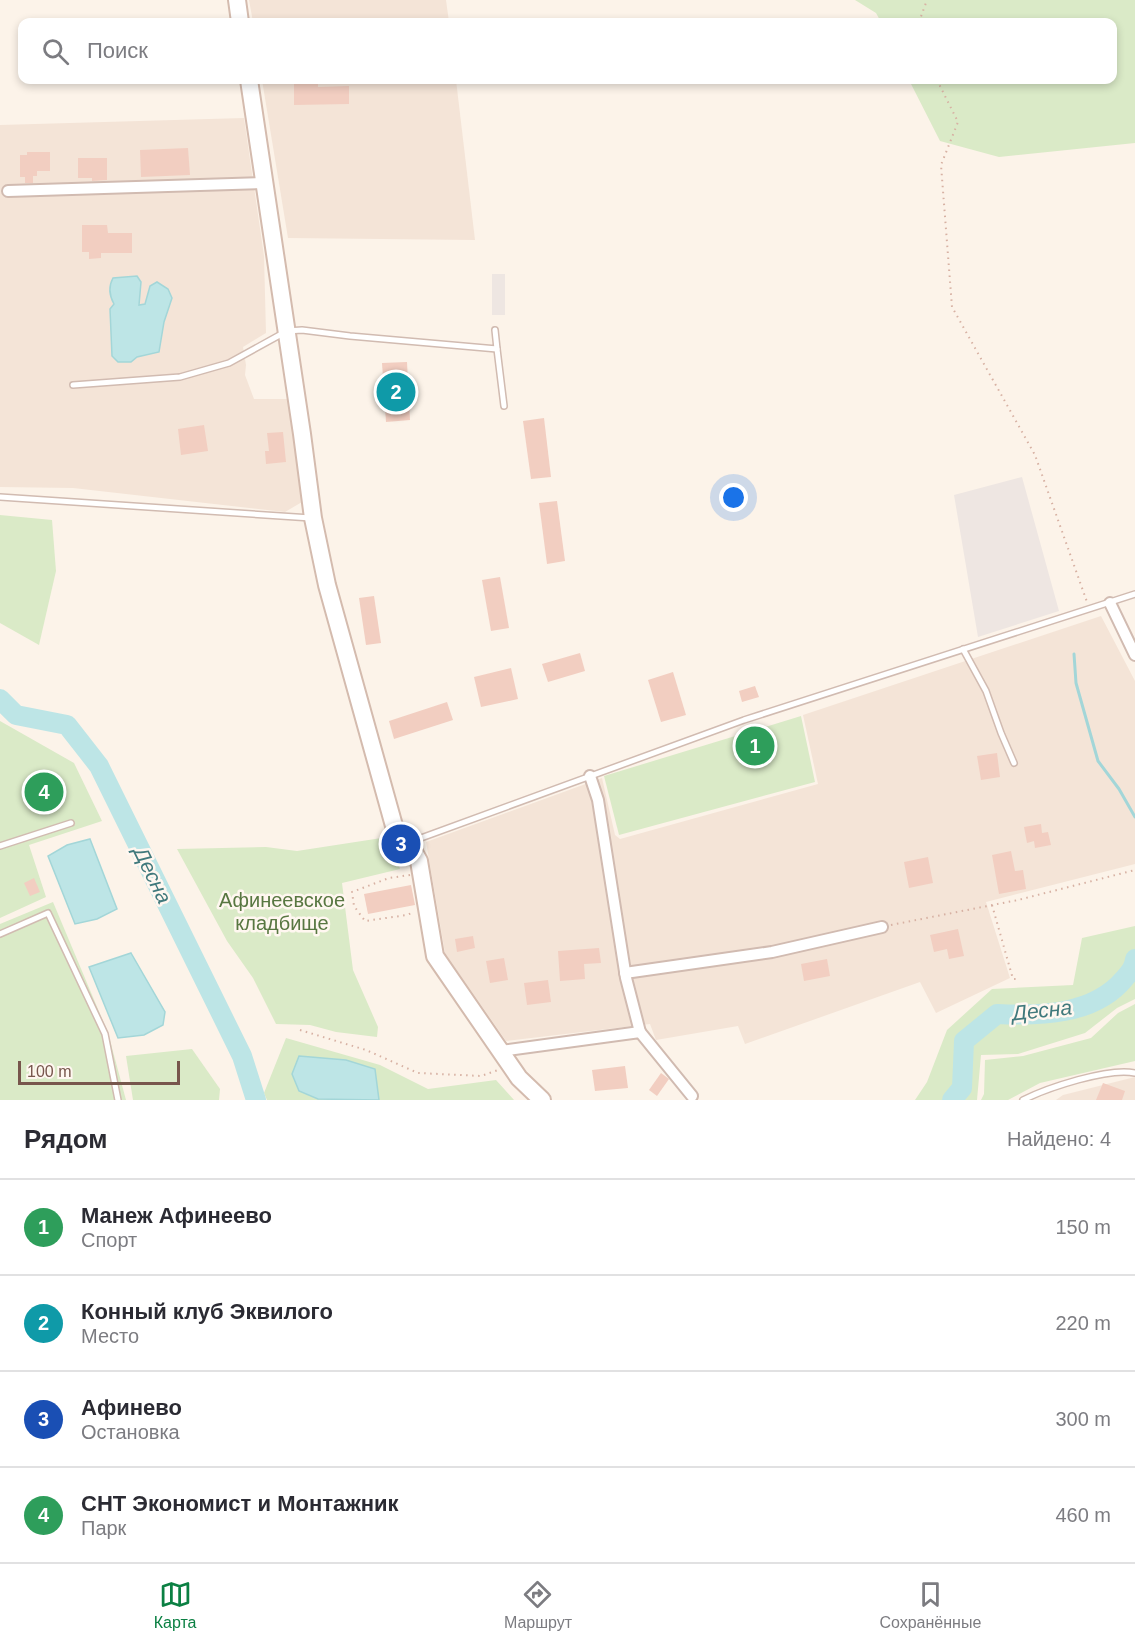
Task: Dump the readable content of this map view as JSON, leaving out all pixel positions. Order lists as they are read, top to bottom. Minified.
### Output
{"water":["Десна"],"parks":["Афинеевское кладбище"],"scale_bar":"100 m","page":{"search":"Поиск","pins":["2","1","4","3"],"scale":"100 m","heading":["Рядом","Найдено: 4"],"list":[{"mark":"1","name":"Манеж Афинеево","note":"Спорт","value":"150 m"},{"mark":"2","name":"Конный клуб Эквилого","note":"Место","value":"220 m"},{"mark":"3","name":"Афинево","note":"Остановка","value":"300 m"},{"mark":"4","name":"СНТ Экономист и Монтажник","note":"Парк","value":"460 m"}],"nav":["Карта","Маршрут","Сохранённые"]}}
